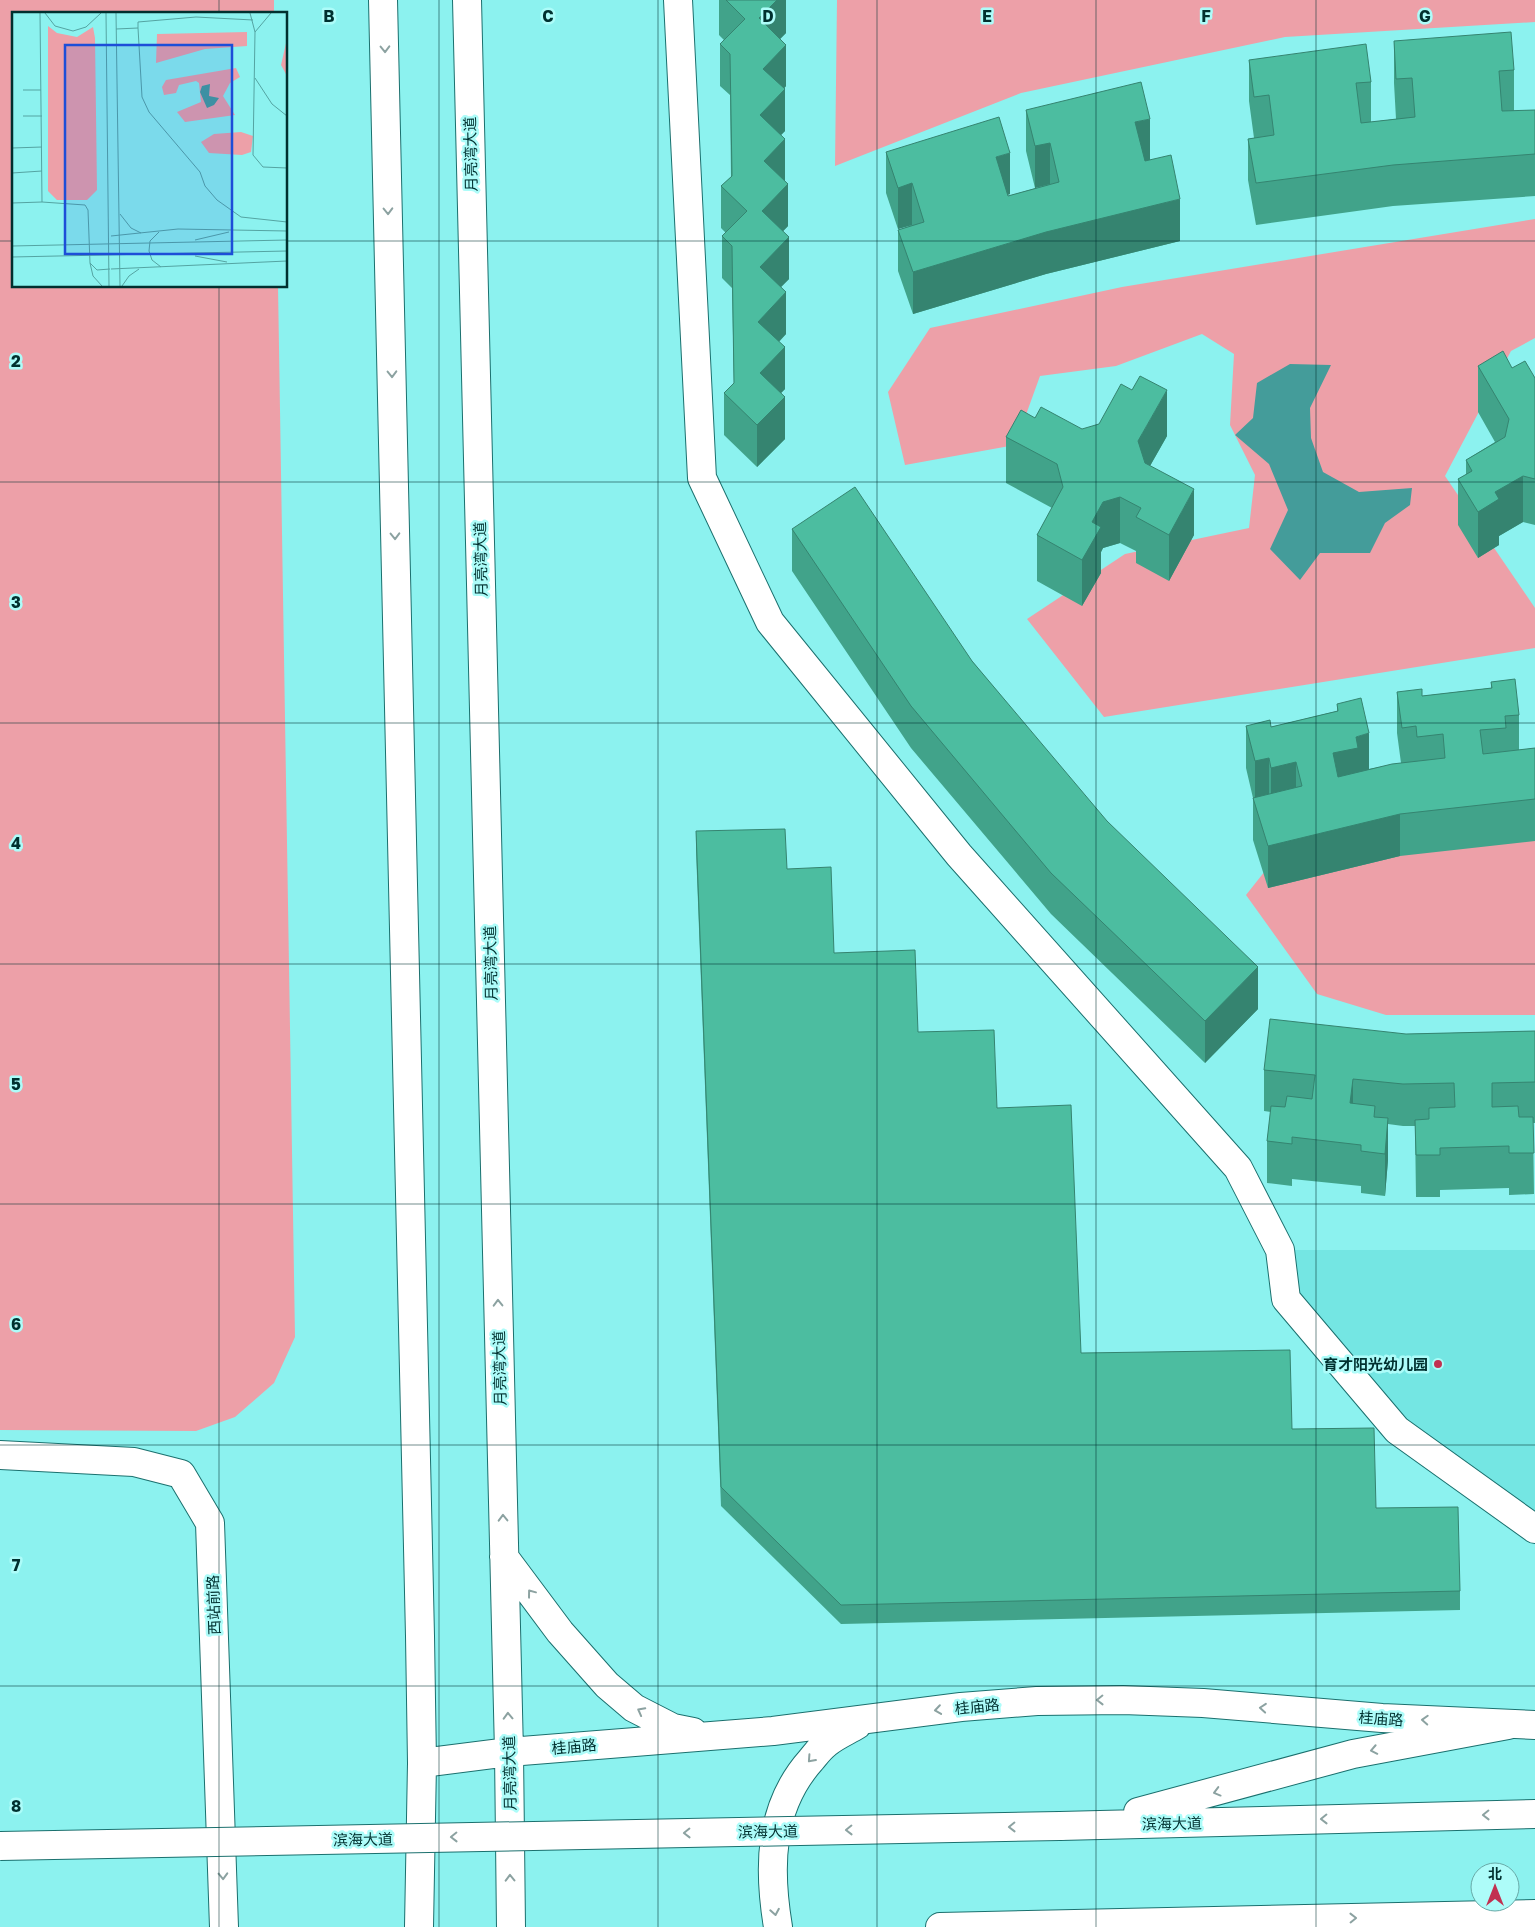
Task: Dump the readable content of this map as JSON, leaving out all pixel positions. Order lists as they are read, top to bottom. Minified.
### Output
{"streets":{"main road":["月亮湾大道","西站前路","桂庙路","滨海大道"]},"crossings":[["月亮湾大道","桂庙路"]],"places":["育才阳光幼儿园"],"north":"top","grid":{"columns":["B","C","D","E","F","G"],"rows":["2","3","4","5","6","7","8"]}}
